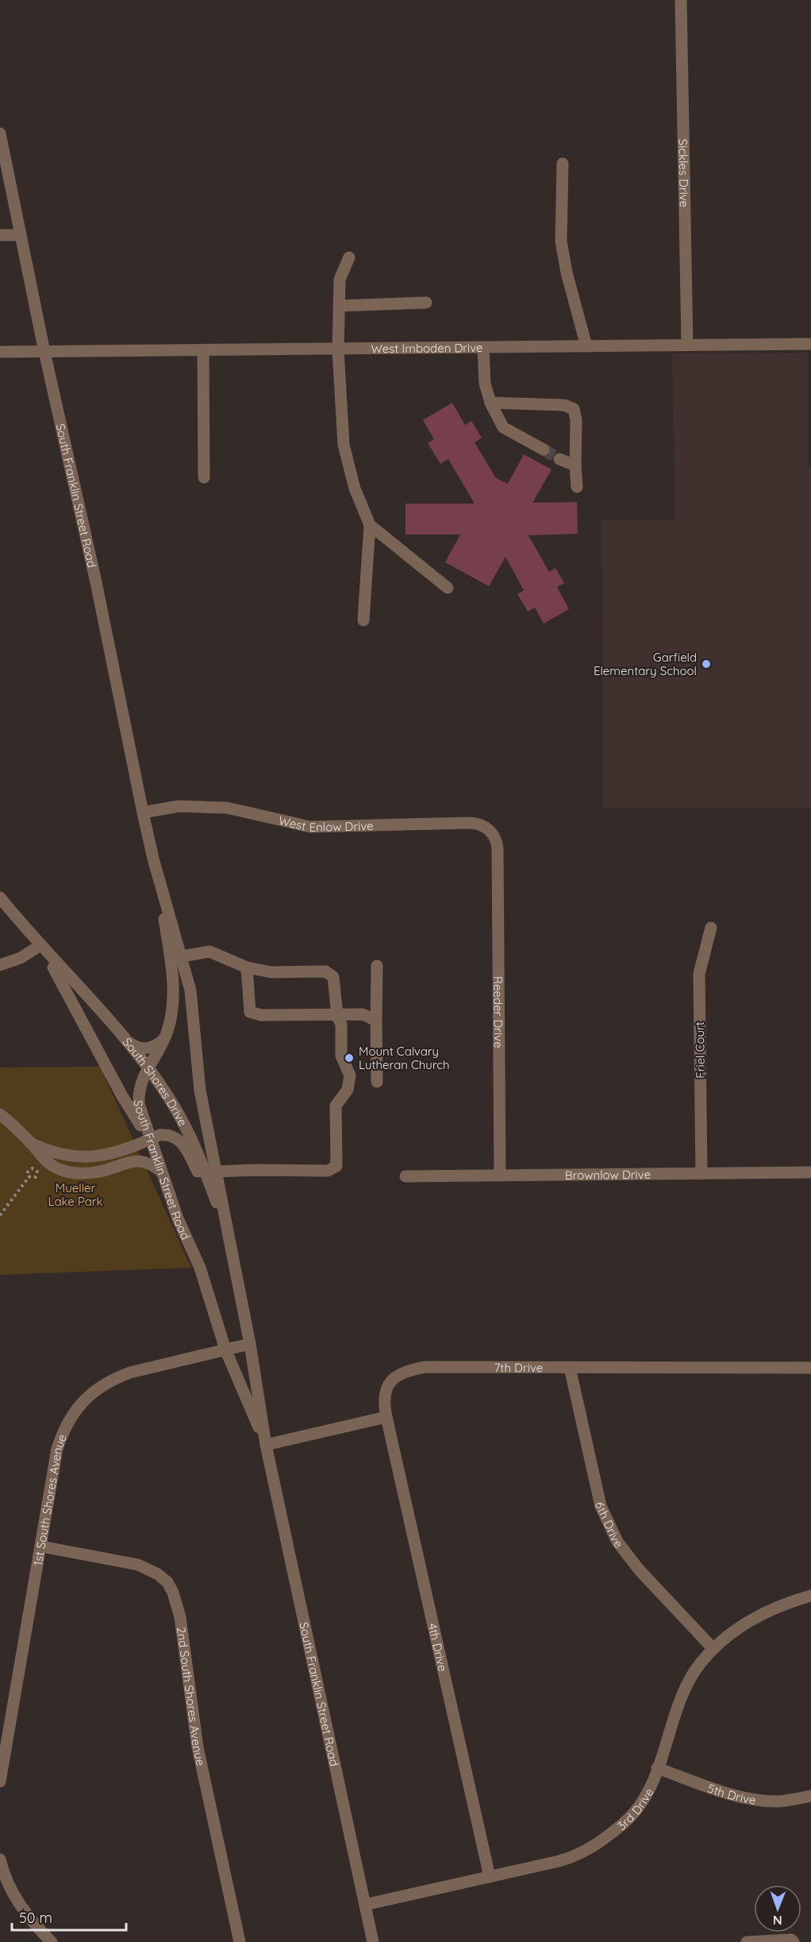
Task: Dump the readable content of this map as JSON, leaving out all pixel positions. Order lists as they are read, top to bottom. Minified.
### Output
{"streets":{"street":["Sickles Drive","West Imboden Drive","South Franklin Street Road","West Enlow Drive","Reeder Drive","Friel Court","South Shores Drive","Brownlow Drive","7th Drive","1st South Shores Avenue","6th Drive","4th Drive","2nd South Shores Avenue","5th Drive","3rd Drive"]},"crossings":[["Sickles Drive","West Imboden Drive"],["West Imboden Drive","South Franklin Street Road"],["South Franklin Street Road","West Enlow Drive"],["South Franklin Street Road","South Shores Drive"],["South Franklin Street Road","1st South Shores Avenue"],["South Franklin Street Road","3rd Drive"],["West Enlow Drive","Reeder Drive"],["Reeder Drive","Brownlow Drive"],["Friel Court","Brownlow Drive"],["7th Drive","6th Drive"],["7th Drive","4th Drive"],["1st South Shores Avenue","2nd South Shores Avenue"],["6th Drive","3rd Drive"],["4th Drive","3rd Drive"],["5th Drive","3rd Drive"]],"parks":["Mueller Lake Park"],"places":["Garfield Elementary School","Mount Calvary Lutheran Church"],"scale_bar":"50 m","north":"bottom"}
